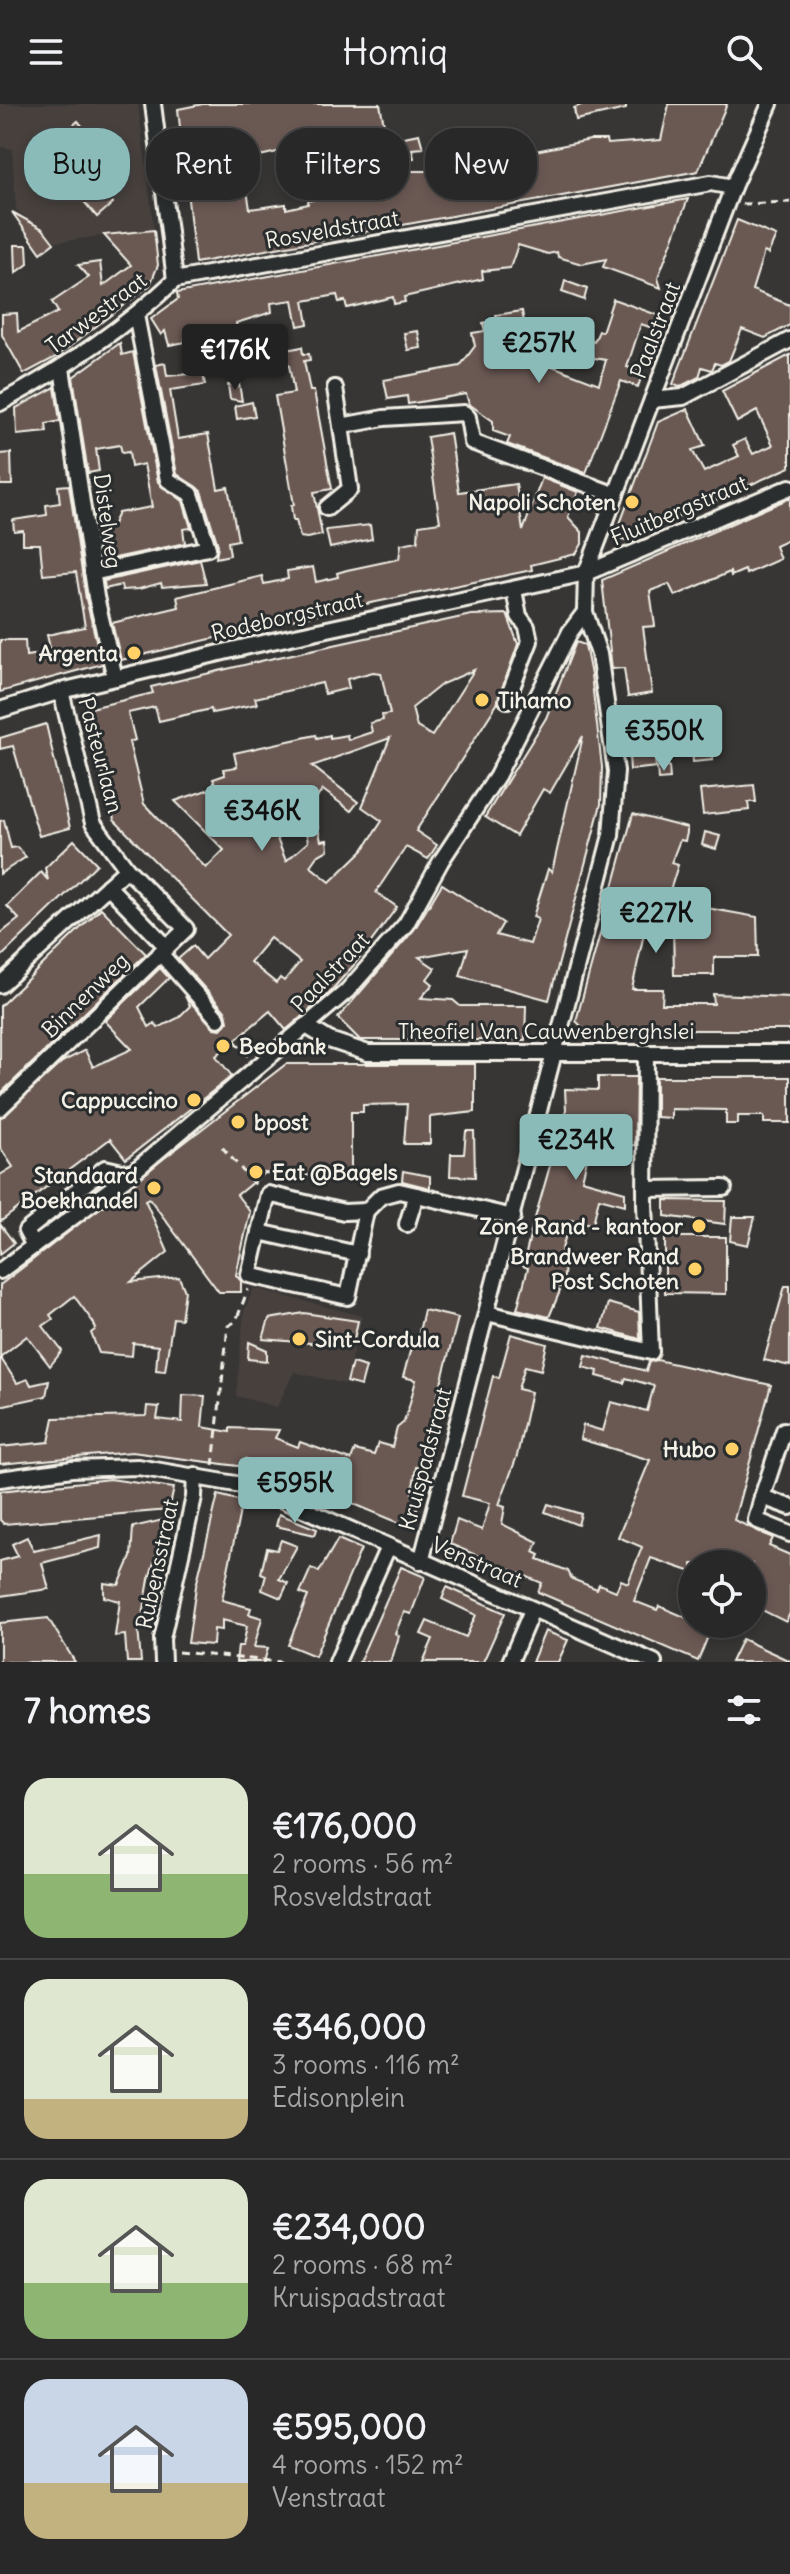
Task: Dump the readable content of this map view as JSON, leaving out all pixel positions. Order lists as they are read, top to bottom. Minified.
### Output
{"streets":{"street":["Rosveldstraat","Tarwestraat","Paalstraat","Fluitbergstraat","Distelweg","Rodeborgstraat","Pasteurlaan","Binnenweg","Theofiel Van Cauwenberghslei","Kruispadstraat","Venstraat","Rubensstraat"]},"crossings":[["Rosveldstraat","Tarwestraat"],["Rosveldstraat","Paalstraat"],["Tarwestraat","Distelweg"],["Paalstraat","Fluitbergstraat"],["Paalstraat","Rodeborgstraat"],["Paalstraat","Theofiel Van Cauwenberghslei"],["Paalstraat","Kruispadstraat"],["Fluitbergstraat","Rodeborgstraat"],["Fluitbergstraat","Kruispadstraat"],["Distelweg","Rodeborgstraat"],["Rodeborgstraat","Pasteurlaan"],["Rodeborgstraat","Kruispadstraat"],["Pasteurlaan","Binnenweg"],["Theofiel Van Cauwenberghslei","Kruispadstraat"],["Kruispadstraat","Venstraat"],["Venstraat","Rubensstraat"]],"places":["Napoli Schoten","Argenta","Tihamo","Beobank","Cappuccino","bpost","Eat @Bagels","Standaard Boekhandel","Zone Rand - kantoor","Brandweer Rand Post Schoten","Sint-Cordula","Hubo"],"page":{"header":"Homiq","chip":["Buy","Rent","Filters","New"],"price":["€257K","€176K","€350K","€346K","€227K","€234K","€595K"],"heading":"7 homes","list":[{"name":"€176,000","note":"2 rooms · 56 m² · Rosveldstraat"},{"name":"€346,000","note":"3 rooms · 116 m² · Edisonplein"},{"name":"€234,000","note":"2 rooms · 68 m² · Kruispadstraat"},{"name":"€595,000","note":"4 rooms · 152 m² · Venstraat"}]}}
